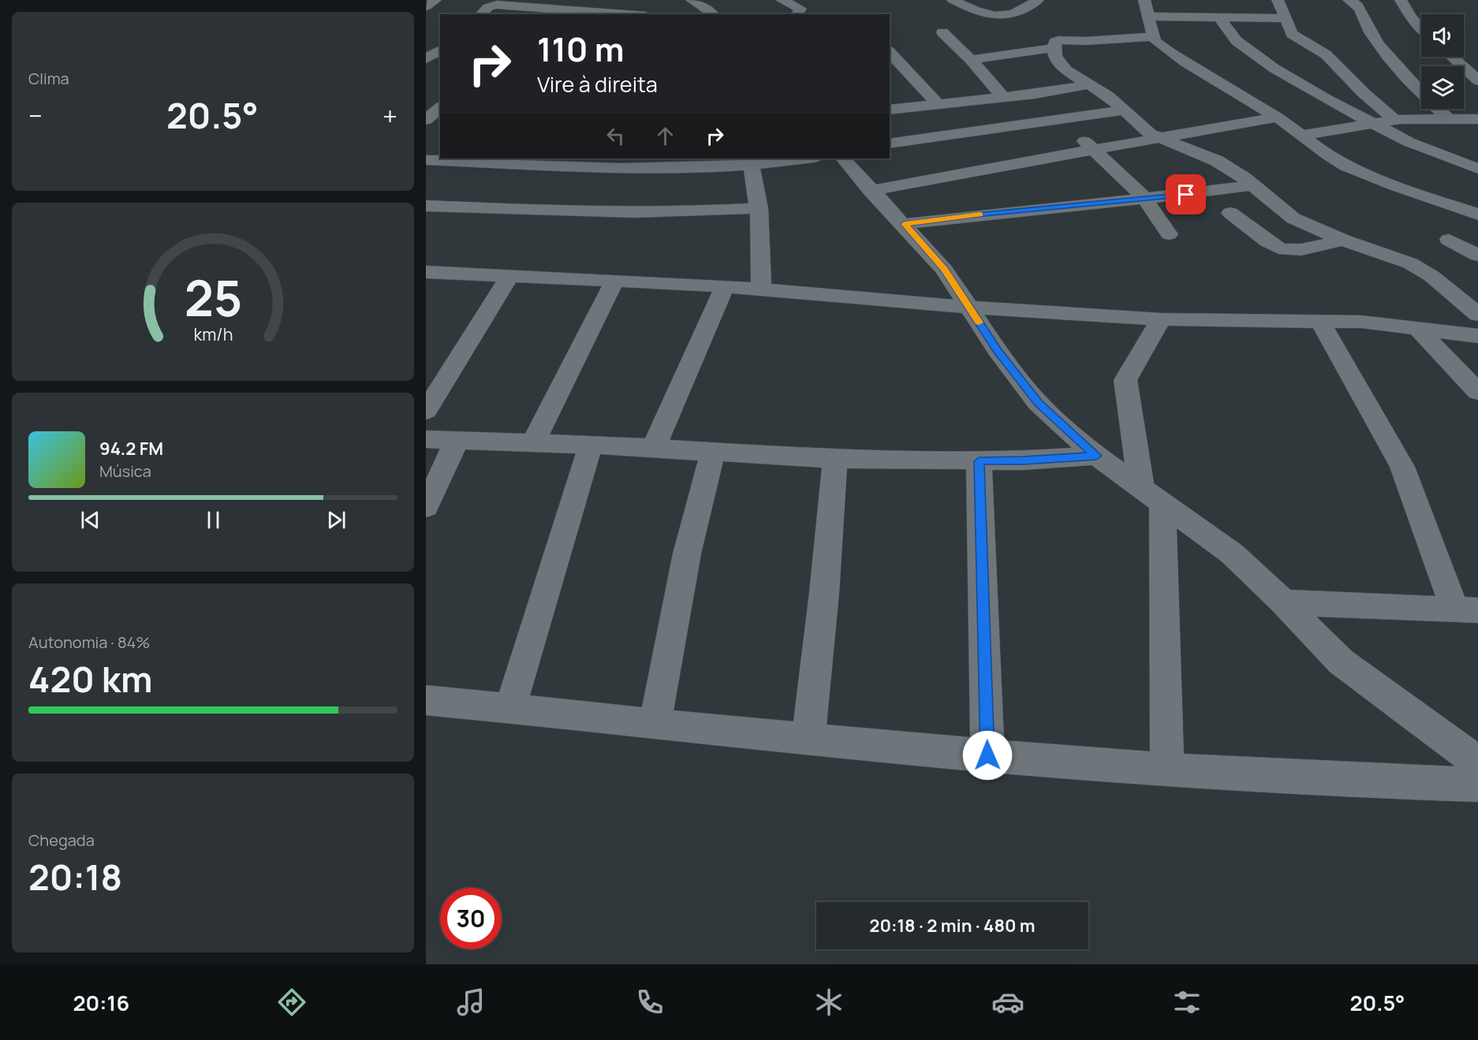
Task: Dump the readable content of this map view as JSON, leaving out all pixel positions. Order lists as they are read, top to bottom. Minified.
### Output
{"page":{"tile":["Clima",["Autonomia · 84%","420 km"],["Chegada","20:18"]],"turn":["110 m","Vire à direita"],"heat":["−","20.5°","+"],"song":["94.2 FM","Música"],"limit":"30","trip":"20:18 · 2 min · 480 m","tabs":["20:16","20.5°"],"gauge":["25","km/h"]}}
